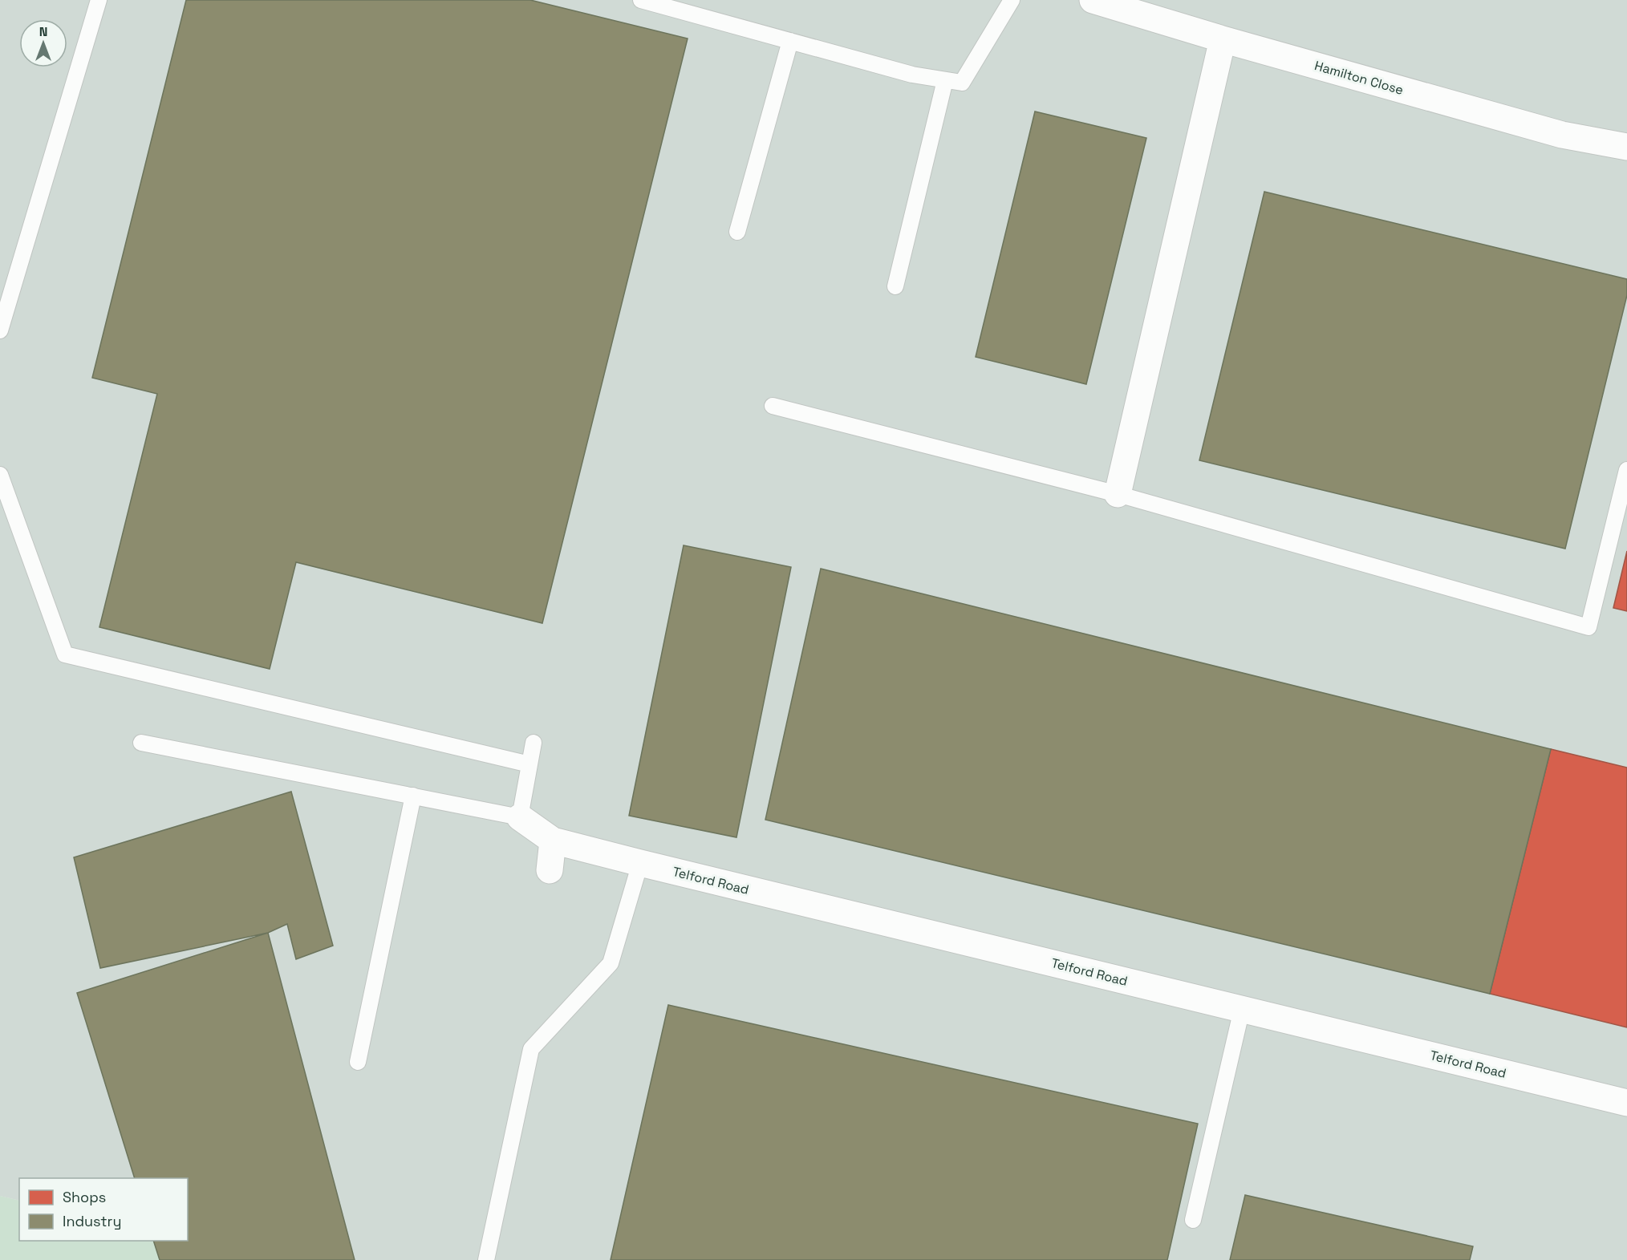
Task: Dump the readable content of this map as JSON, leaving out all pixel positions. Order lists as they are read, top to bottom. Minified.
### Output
{"streets":{"street":["Hamilton Close","Telford Road"]},"legend":["Shops","Industry"],"north":"top"}
